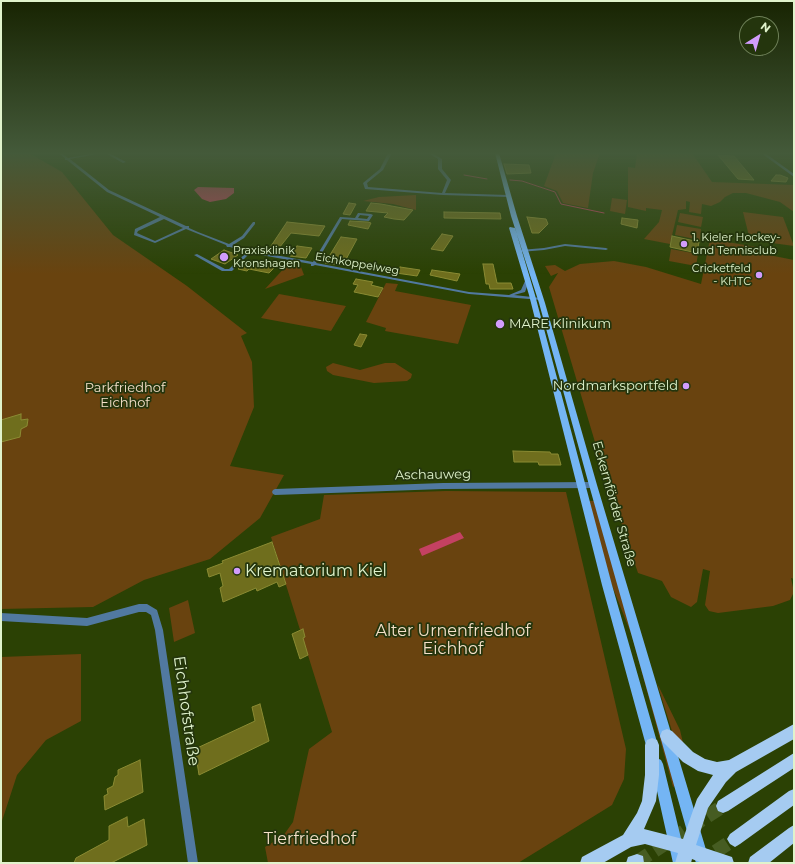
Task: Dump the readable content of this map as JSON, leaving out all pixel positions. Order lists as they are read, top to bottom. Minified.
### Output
{"streets":{"main road":["Eckernförder Straße"],"street":["Eichkoppelweg","Aschauweg","Eichhofstraße"]},"crossings":[["Eichkoppelweg","Eckernförder Straße"],["Aschauweg","Eckernförder Straße"]],"parks":["Parkfriedhof Eichhof","Alter Urnenfriedhof Eichhof","Tierfriedhof"],"places":["1. Kieler Hockey- und Tennisclub","Praxisklinik Kronshagen","Cricketfeld - KHTC","MARE Klinikum","Nordmarksportfeld","Krematorium Kiel"],"north":"top right"}
